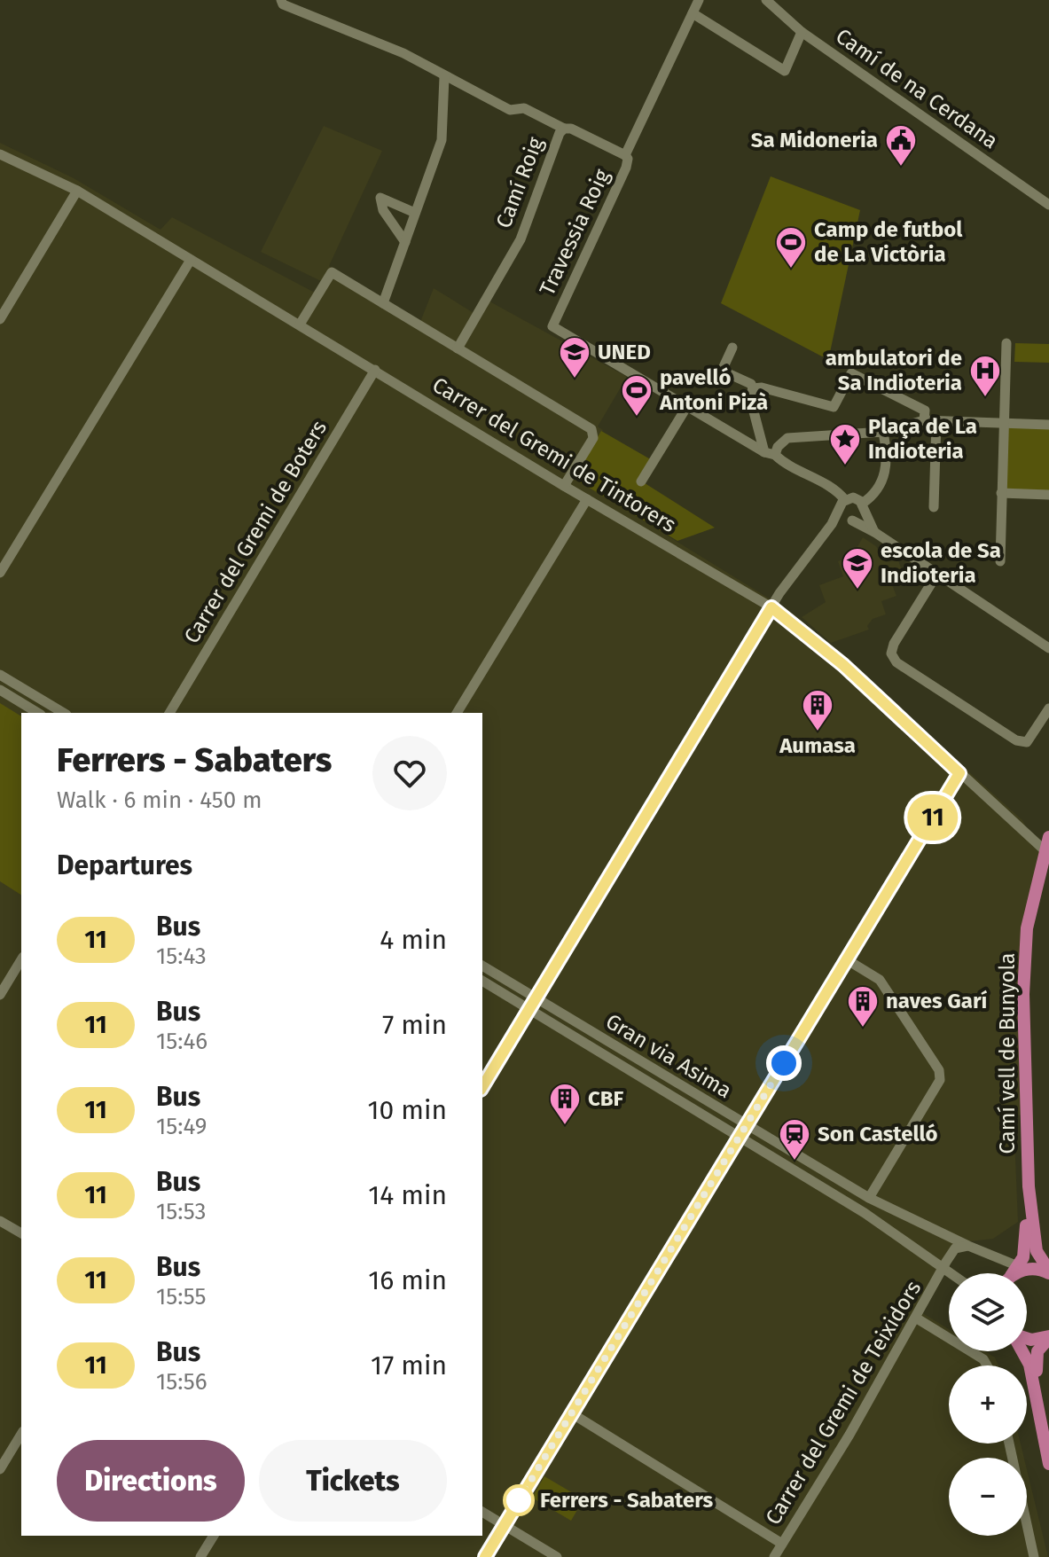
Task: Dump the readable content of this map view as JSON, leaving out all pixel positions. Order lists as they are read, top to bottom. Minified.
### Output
{"streets":{"main road":["Camí vell de Bunyola"],"street":["Camí de na Cerdana","Camí Roig","Travessia Roig","Carrer del Gremi de Tintorers","Carrer del Gremi de Boters","Gran via Asima","Carrer del Gremi de Teixidors"]},"crossings":[["Camí Roig","Travessia Roig"],["Carrer del Gremi de Tintorers","Carrer del Gremi de Boters"],["Carrer del Gremi de Tintorers","Camí vell de Bunyola"],["Gran via Asima","Carrer del Gremi de Teixidors"]],"places":{"public building":["Sa Midoneria"],"sports":["Camp de futbol de La Victòria","pavelló Antoni Pizà"],"school or university":["UNED","escola de Sa Indioteria"],"hospital":["ambulatori de Sa Indioteria"],"place":["Plaça de La Indioteria"],"building":["Aumasa","naves Garí","CBF"],"station":["Son Castelló"],"other":["Ferrers - Sabaters"]},"lines":["bus line 11"],"page":{"on_map":"11","heading":[["Ferrers - Sabaters","Walk · 6 min · 450 m"],"Departures"],"list":[{"mark":"11","name":"Bus","note":"15:43","value":"4 min"},{"mark":"11","name":"Bus","note":"15:46","value":"7 min"},{"mark":"11","name":"Bus","note":"15:49","value":"10 min"},{"mark":"11","name":"Bus","note":"15:53","value":"14 min"},{"mark":"11","name":"Bus","note":"15:55","value":"16 min"},{"mark":"11","name":"Bus","note":"15:56","value":"17 min"}],"map_buttons":["+","−"],"buttons":["Directions","Tickets"]}}
